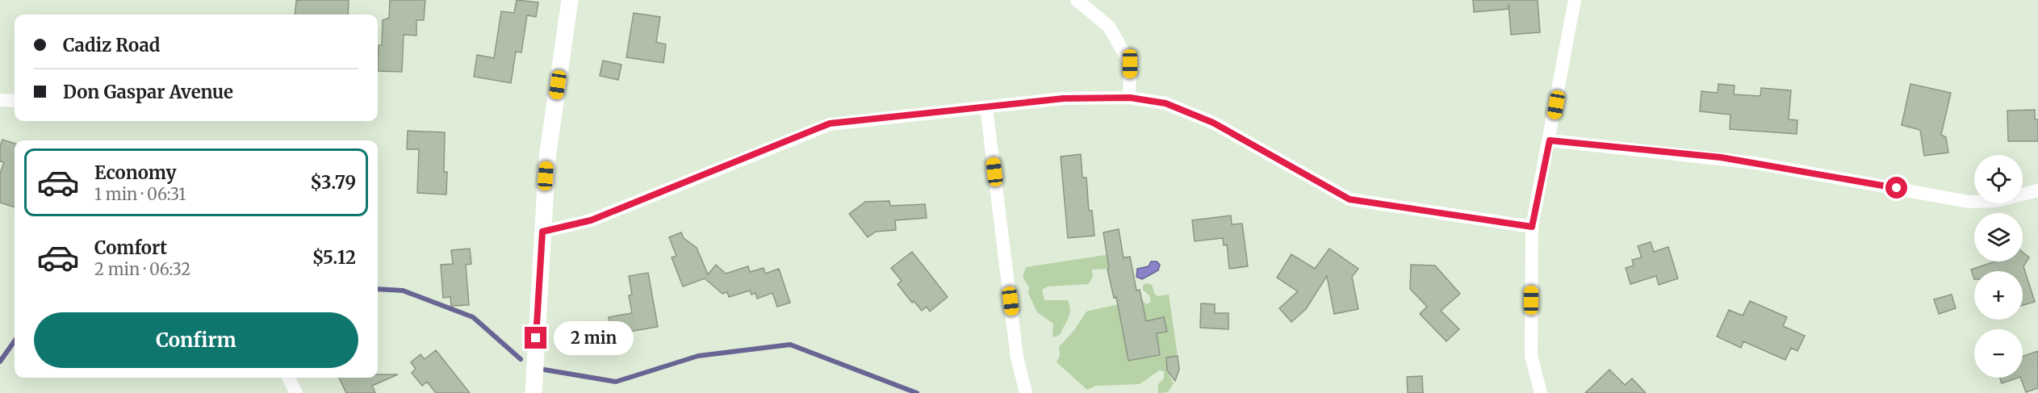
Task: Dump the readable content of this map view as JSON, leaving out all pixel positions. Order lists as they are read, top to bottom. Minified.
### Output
{"page":{"banner":["Cadiz Road","Don Gaspar Avenue"],"list":[{"name":"Economy","note":"1 min · 06:31","value":"$3.79"},{"name":"Comfort","note":"2 min · 06:32","value":"$5.12"}],"map_buttons":["+","−"],"buttons":"Confirm","bubble":"2 min"}}
